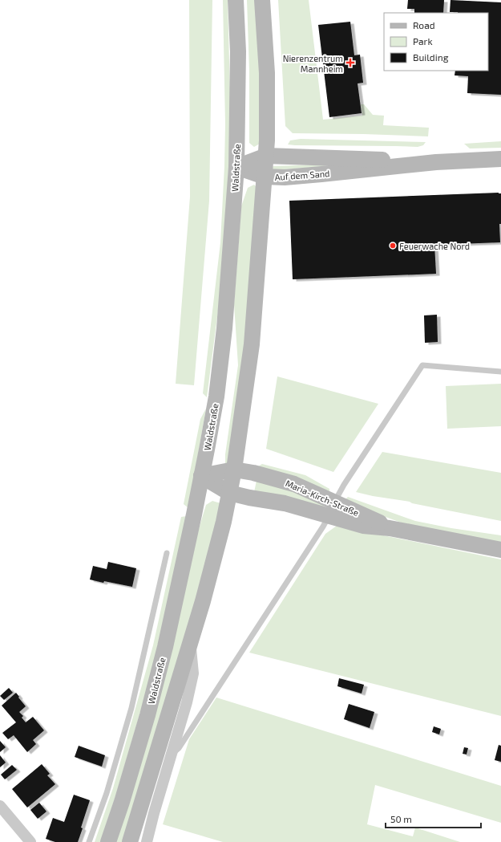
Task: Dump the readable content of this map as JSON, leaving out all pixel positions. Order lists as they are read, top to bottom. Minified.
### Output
{"streets":{"main road":["Waldstraße","Auf dem Sand","Maria-Kirch-Straße"]},"crossings":[["Waldstraße","Auf dem Sand"],["Waldstraße","Maria-Kirch-Straße"]],"places":{"health":["Nierenzentrum Mannheim"],"other":["Feuerwache Nord"]},"legend":["Road","Park","Building"],"scale_bar":"50 m"}
